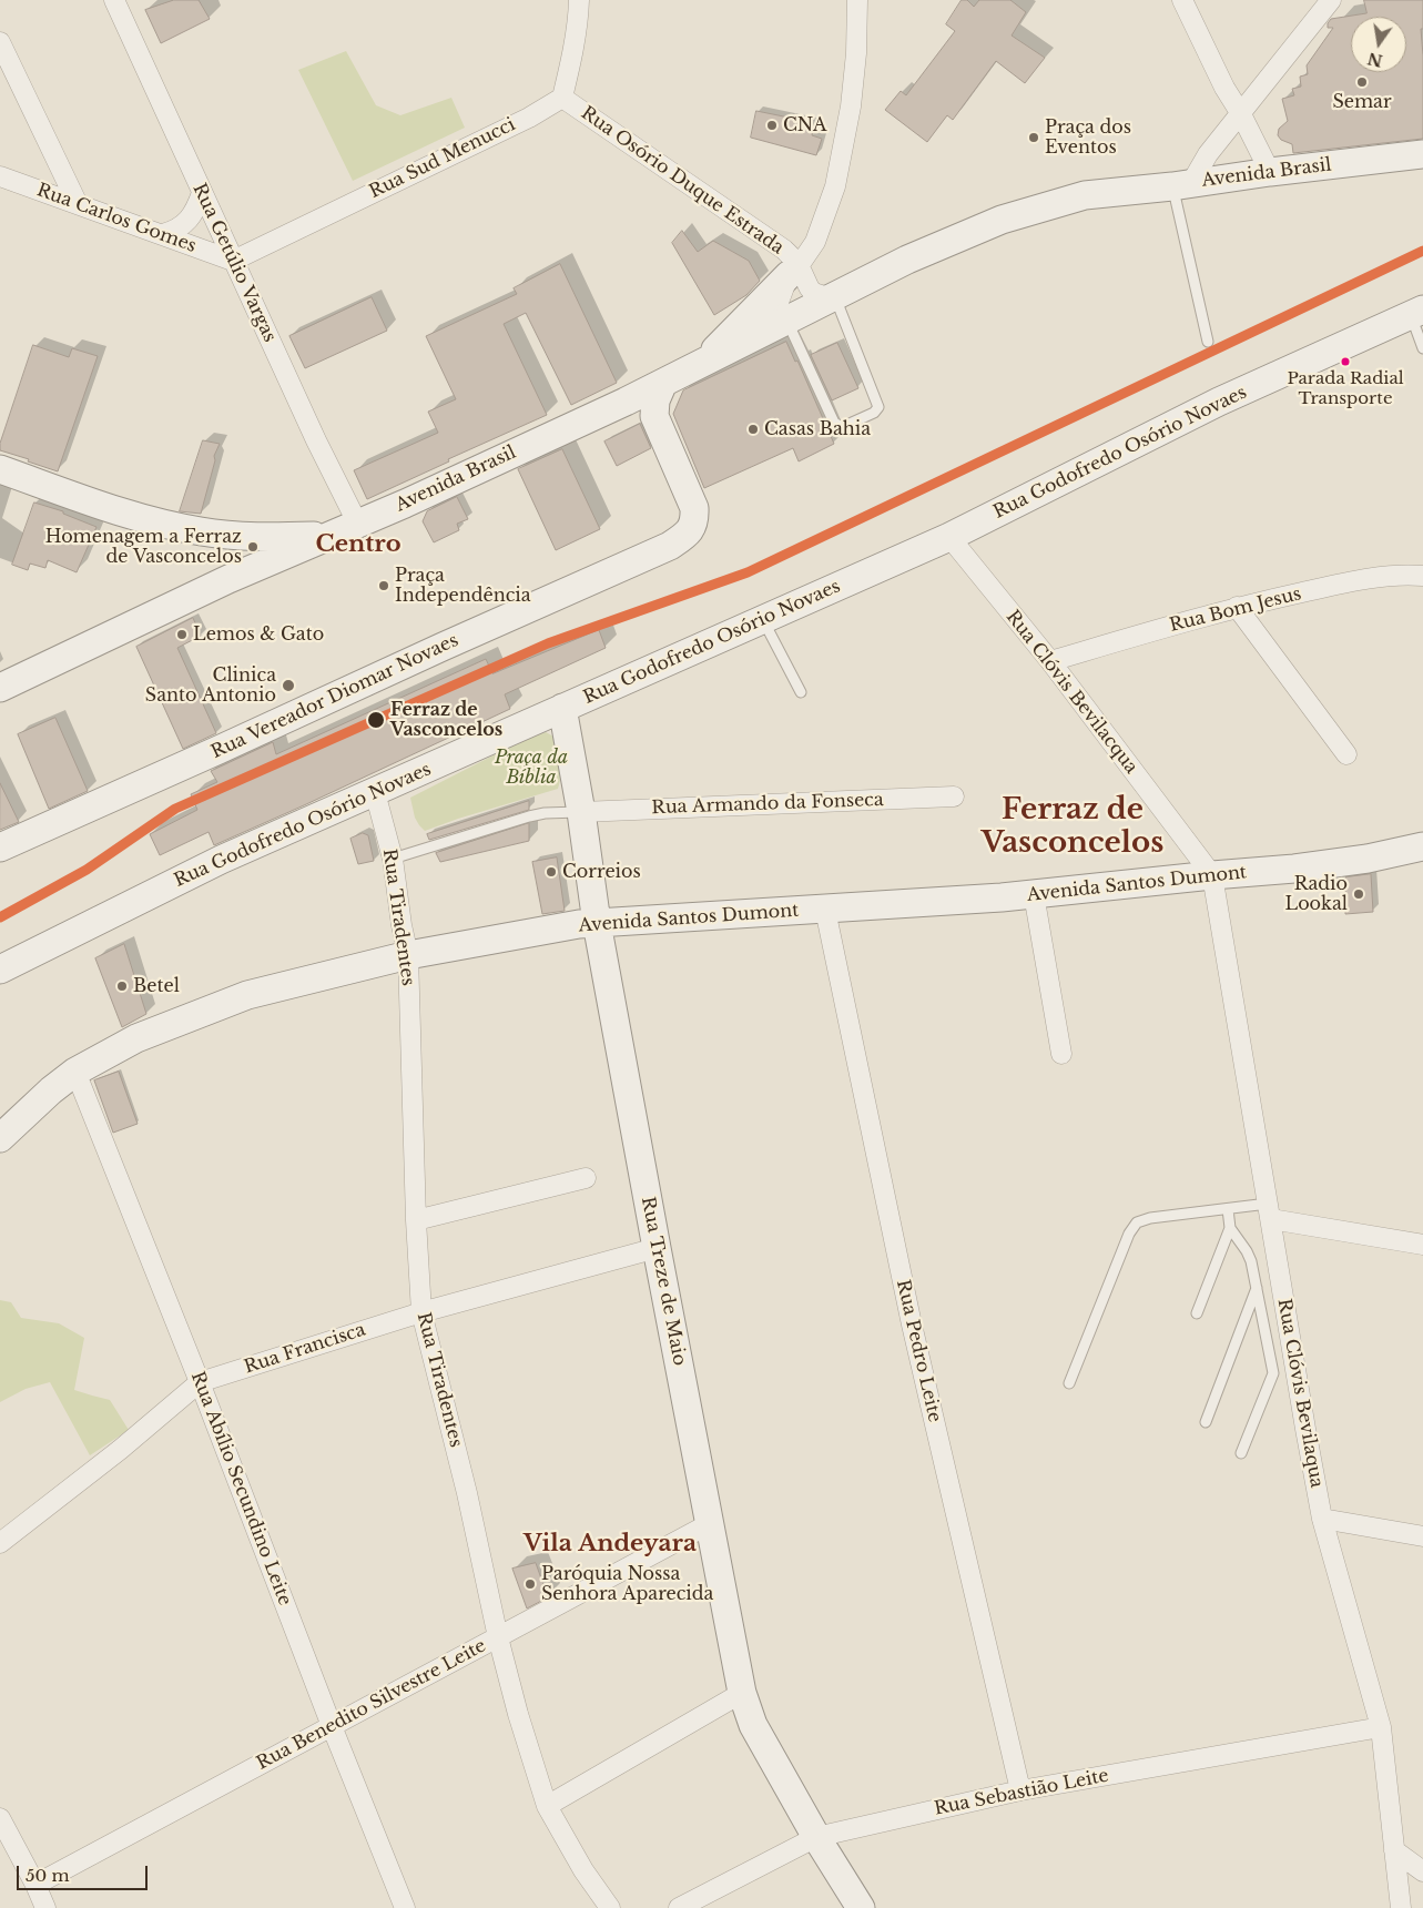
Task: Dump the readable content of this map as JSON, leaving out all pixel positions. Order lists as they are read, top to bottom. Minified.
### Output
{"streets":{"main road":["Avenida Brasil","Rua Godofredo Osório Novaes","Rua Vereador Diomar Novaes","Avenida Santos Dumont","Rua Treze de Maio"],"street":["Rua Sud Menucci","Rua Osório Duque Estrada","Rua Carlos Gomes","Rua Getúlio Vargas","Rua Bom Jesus","Rua Clóvis Bevilacqua","Rua Armando da Fonseca","Rua Tiradentes","Rua Francisca","Rua Pedro Leite","Rua Clóvis Bevilaqua","Rua Abílio Secundino Leite","Rua Benedito Silvestre Leite","Rua Sebastião Leite"]},"crossings":[["Rua Sud Menucci","Rua Osório Duque Estrada"],["Rua Sud Menucci","Rua Carlos Gomes"],["Rua Sud Menucci","Rua Getúlio Vargas"],["Avenida Brasil","Rua Osório Duque Estrada"],["Avenida Brasil","Rua Getúlio Vargas"],["Rua Carlos Gomes","Rua Getúlio Vargas"],["Rua Godofredo Osório Novaes","Rua Clóvis Bevilacqua"],["Rua Godofredo Osório Novaes","Rua Tiradentes"],["Rua Godofredo Osório Novaes","Rua Treze de Maio"],["Rua Bom Jesus","Rua Clóvis Bevilacqua"],["Rua Clóvis Bevilacqua","Avenida Santos Dumont"],["Rua Clóvis Bevilacqua","Rua Clóvis Bevilaqua"],["Rua Armando da Fonseca","Rua Treze de Maio"],["Avenida Santos Dumont","Rua Tiradentes"],["Avenida Santos Dumont","Rua Treze de Maio"],["Avenida Santos Dumont","Rua Pedro Leite"],["Avenida Santos Dumont","Rua Clóvis Bevilaqua"],["Avenida Santos Dumont","Rua Abílio Secundino Leite"],["Rua Tiradentes","Rua Francisca"],["Rua Tiradentes","Rua Benedito Silvestre Leite"],["Rua Treze de Maio","Rua Francisca"],["Rua Treze de Maio","Rua Benedito Silvestre Leite"],["Rua Treze de Maio","Rua Sebastião Leite"],["Rua Francisca","Rua Abílio Secundino Leite"],["Rua Pedro Leite","Rua Sebastião Leite"],["Rua Clóvis Bevilaqua","Rua Sebastião Leite"],["Rua Abílio Secundino Leite","Rua Benedito Silvestre Leite"]],"districts":["Centro","Ferraz de Vasconcelos","Vila Andeyara"],"parks":["Praça da Bíblia"],"places":["Semar","CNA","Praça dos Eventos","Parada Radial Transporte","Casas Bahia","Homenagem a Ferraz de Vasconcelos","Praça Independência","Lemos & Gato","Clinica Santo Antonio","Ferraz de Vasconcelos","Correios","Radio Lookal","Betel","Paróquia Nossa Senhora Aparecida"],"scale_bar":"50 m","north":"bottom"}
